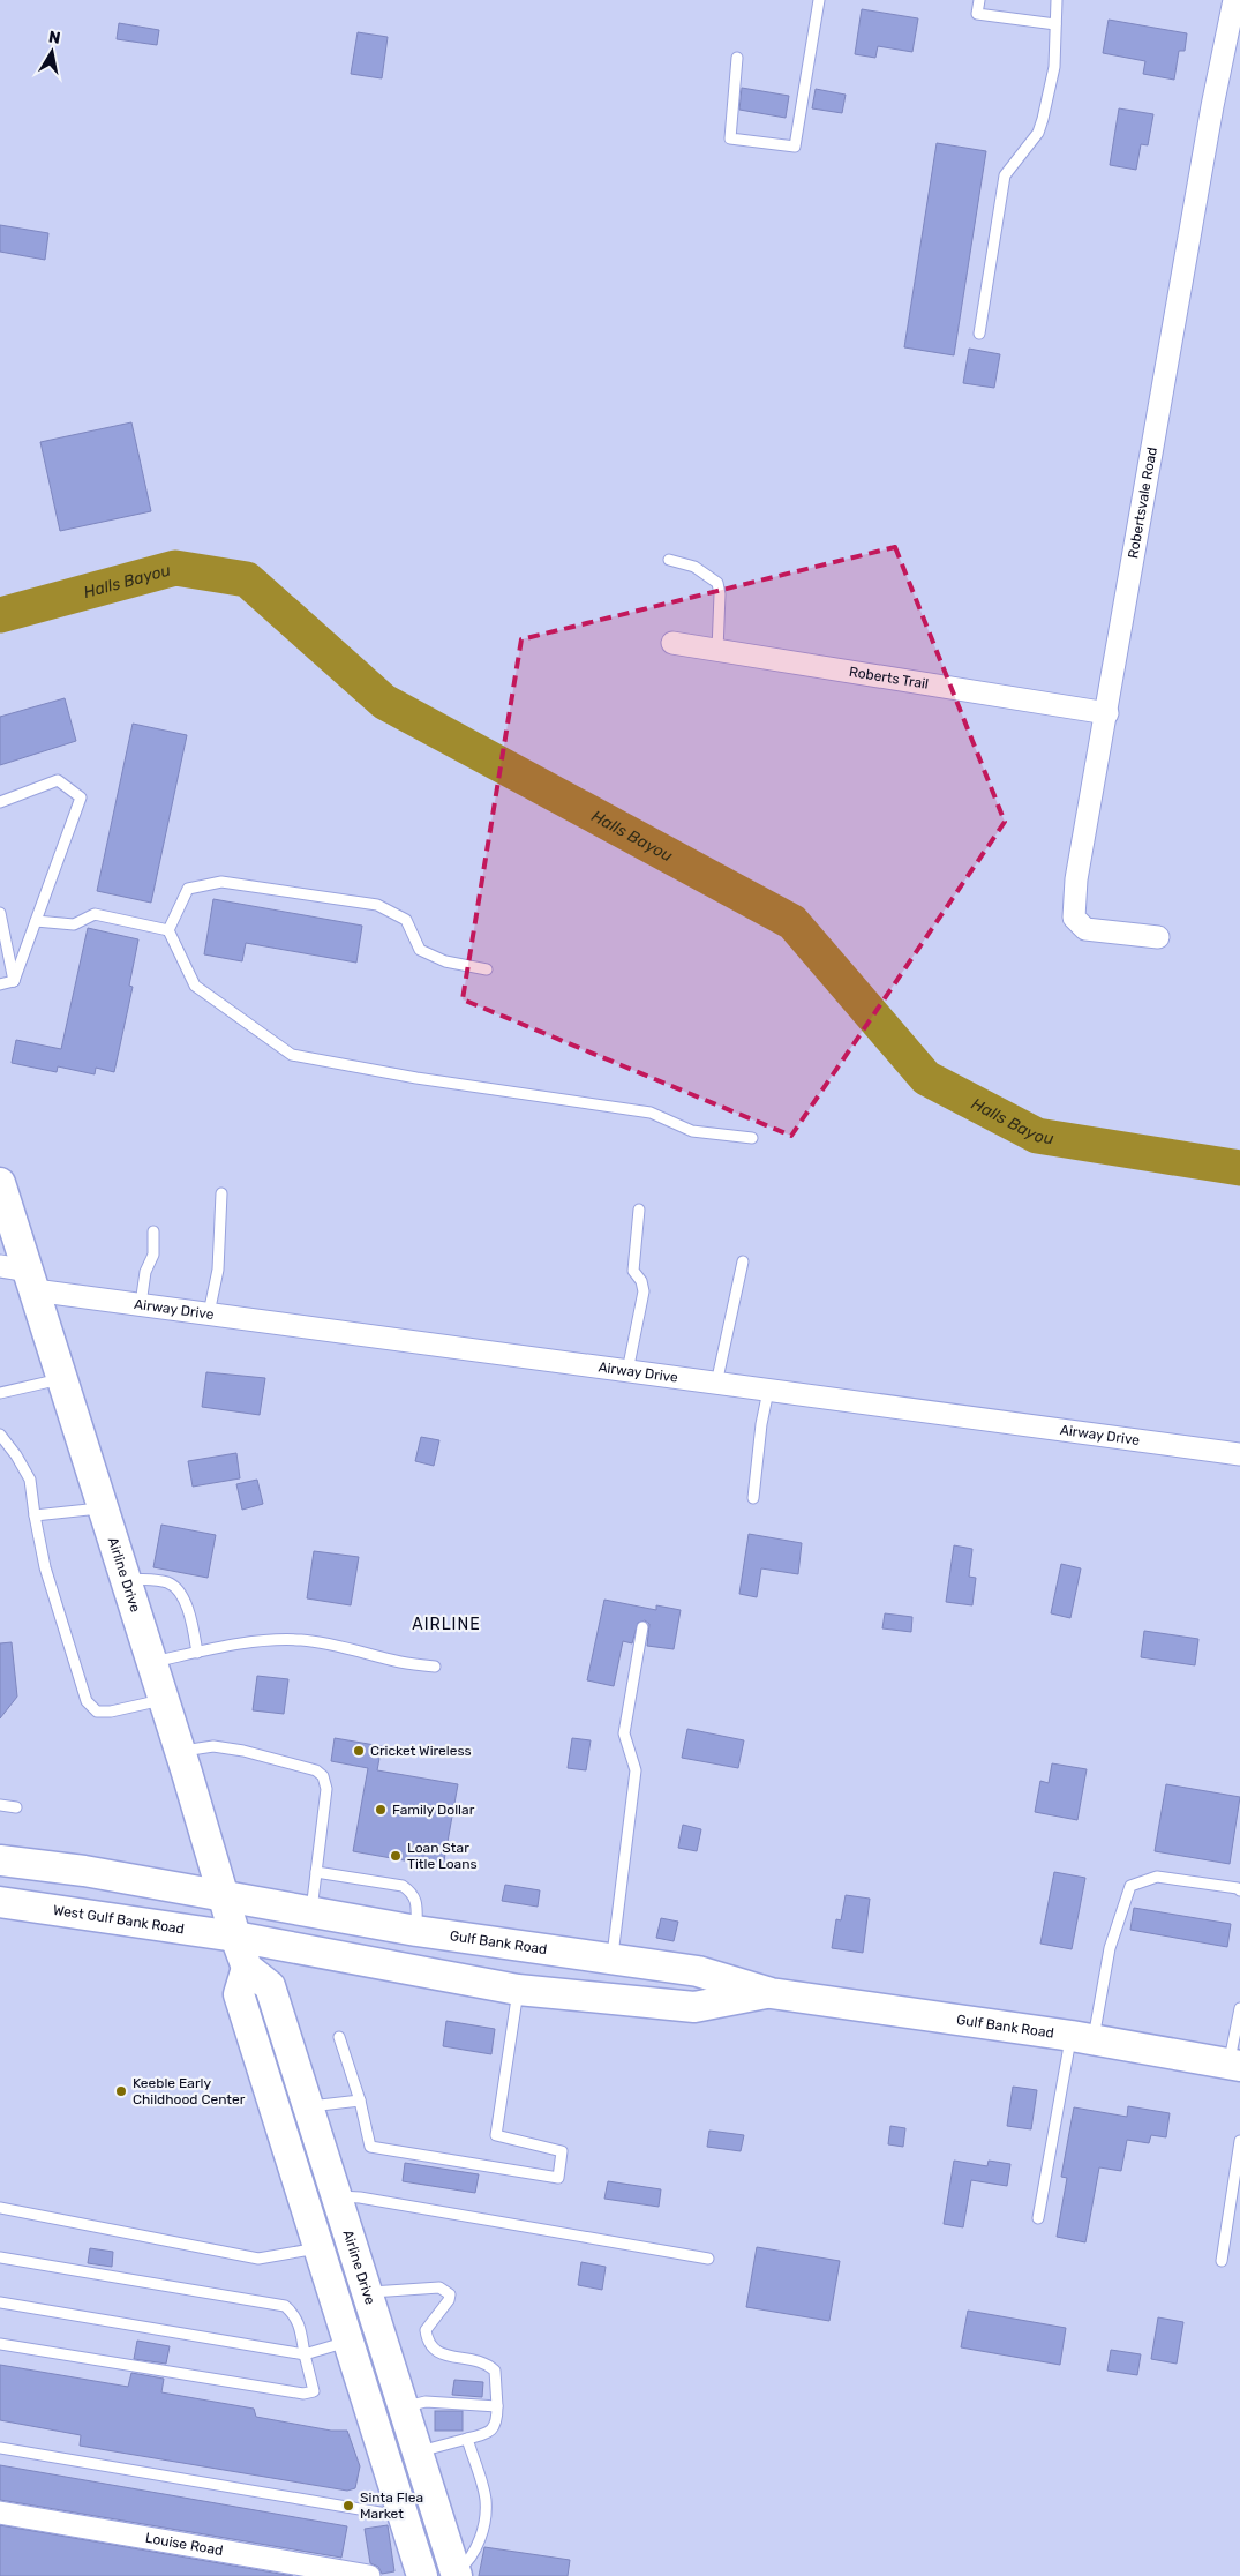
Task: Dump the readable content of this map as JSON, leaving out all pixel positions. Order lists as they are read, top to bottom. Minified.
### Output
{"streets":{"main road":["Airline Drive","West Gulf Bank Road","Gulf Bank Road"],"street":["Robertsvale Road","Roberts Trail","Airway Drive","Louise Road"]},"crossings":[["Robertsvale Road","Roberts Trail"],["Airway Drive","Airline Drive"],["Airline Drive","West Gulf Bank Road"],["Airline Drive","Gulf Bank Road"],["West Gulf Bank Road","Gulf Bank Road"]],"districts":["AIRLINE"],"water":["Halls Bayou"],"places":["Cricket Wireless","Family Dollar","Loan Star Title Loans","Keeble Early Childhood Center","Sinta Flea Market"],"north":"top"}
